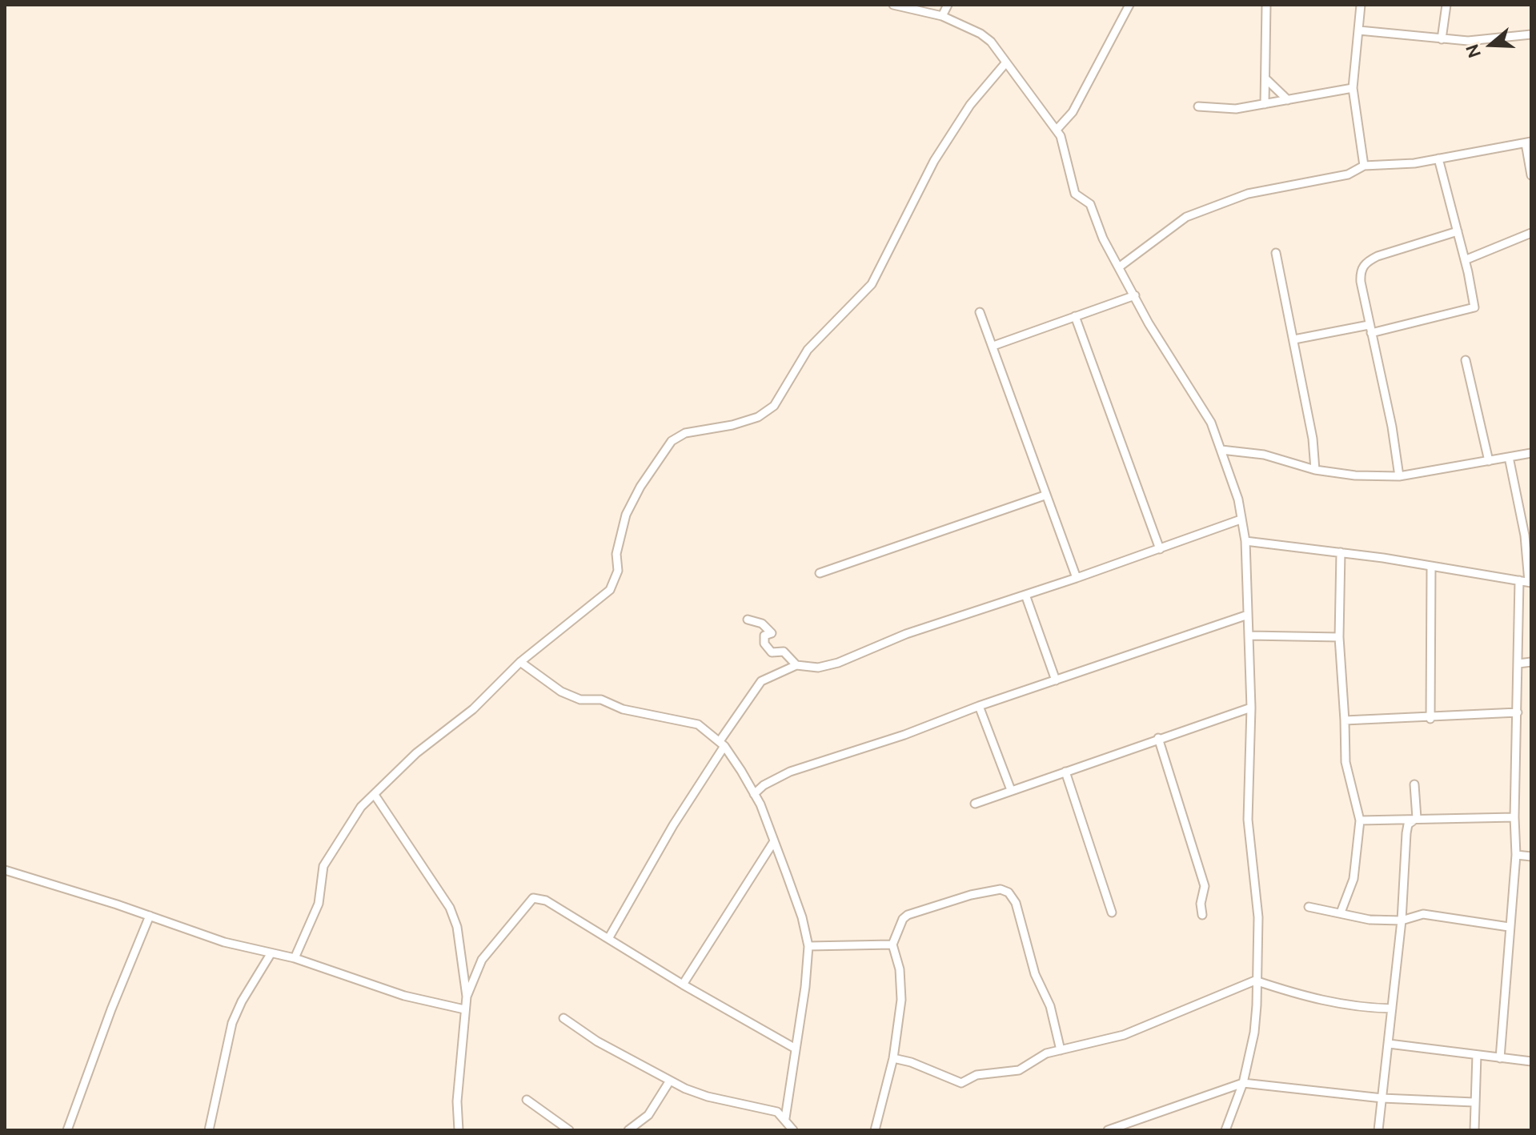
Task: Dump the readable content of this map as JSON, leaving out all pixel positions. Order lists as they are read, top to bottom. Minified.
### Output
{"north":"left"}
